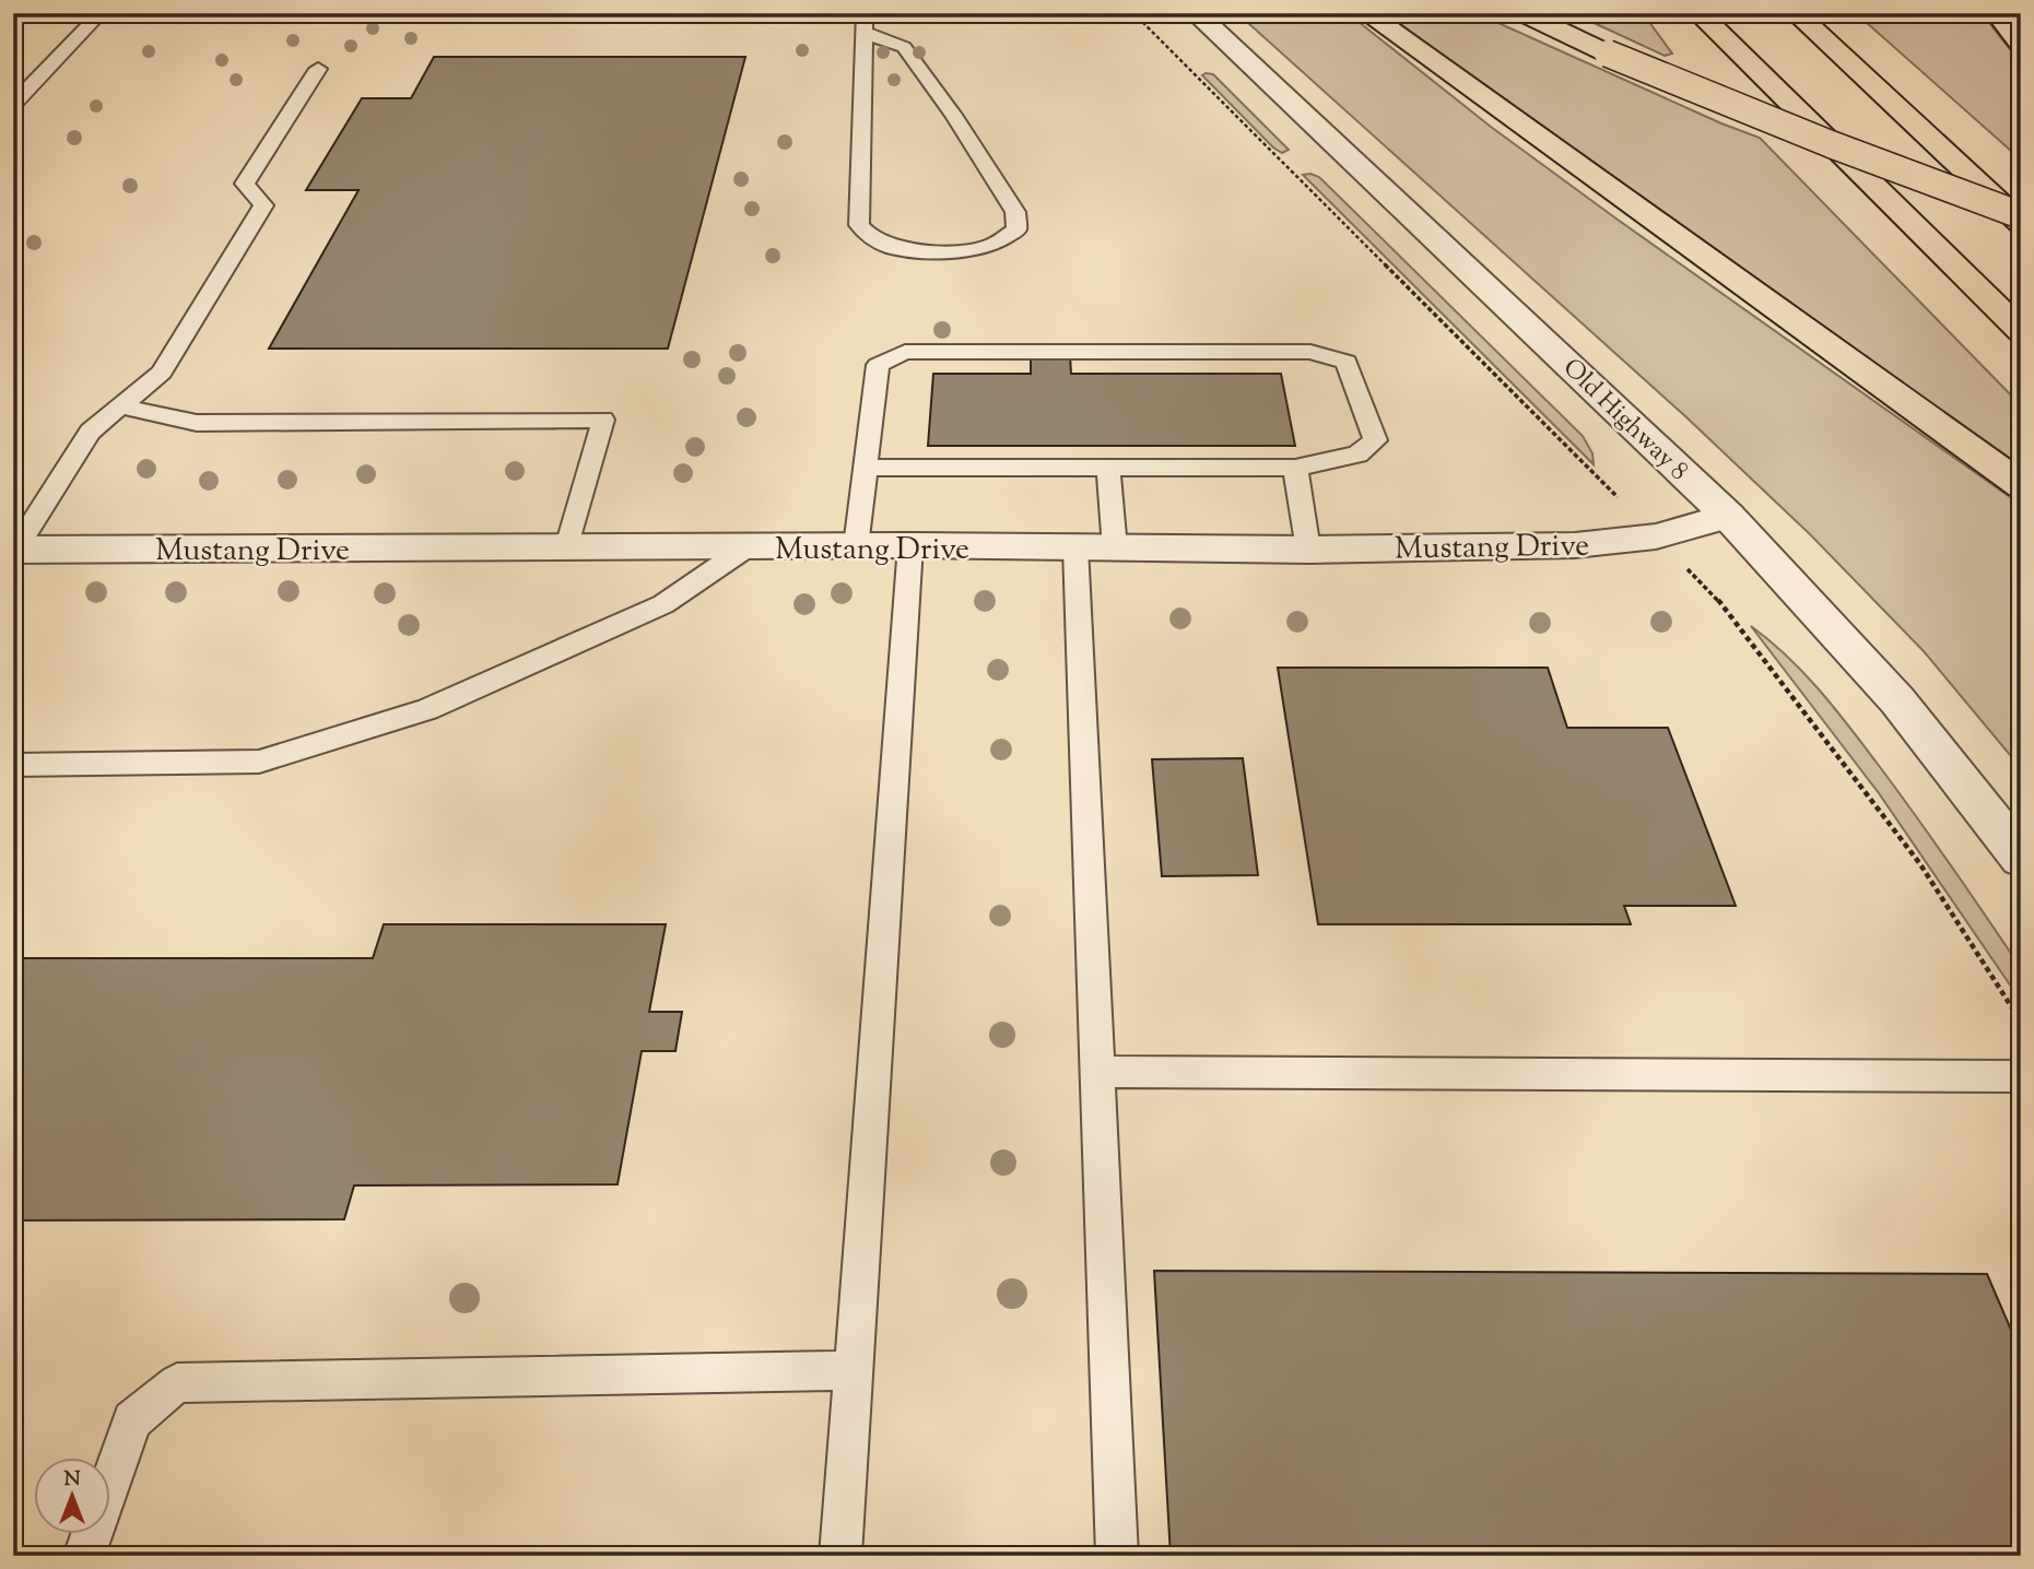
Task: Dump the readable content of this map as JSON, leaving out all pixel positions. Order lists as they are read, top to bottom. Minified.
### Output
{"streets":{"street":["Old Highway 8","Mustang Drive"]},"crossings":[["Old Highway 8","Mustang Drive"]],"north":"top"}
